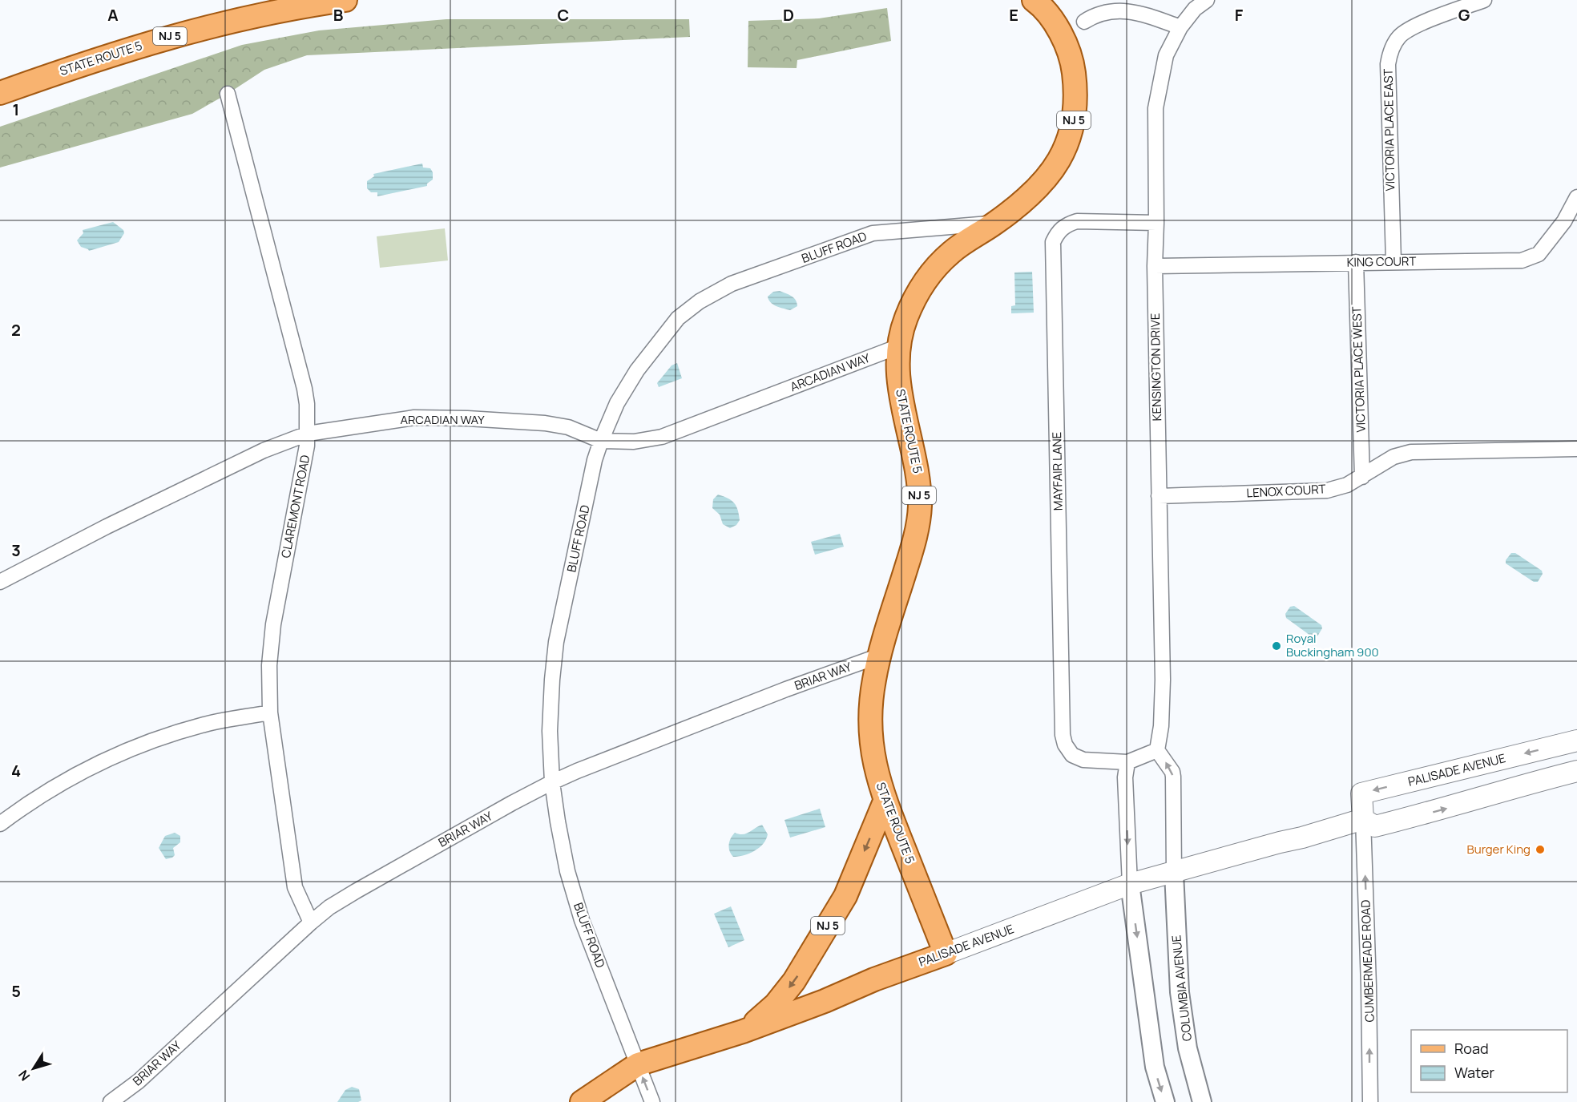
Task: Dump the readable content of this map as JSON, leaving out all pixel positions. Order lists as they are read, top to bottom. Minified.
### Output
{"streets":{"main road":["NJ 5","STATE ROUTE 5","PALISADE AVENUE"],"street":["VICTORIA PLACE EAST","BLUFF ROAD","KING COURT","KENSINGTON DRIVE","VICTORIA PLACE WEST","ARCADIAN WAY","MAYFAIR LANE","LENOX COURT","CLAREMONT ROAD","BRIAR WAY","CUMBERMEADE ROAD","COLUMBIA AVENUE"]},"crossings":[["NJ 5","STATE ROUTE 5"],["NJ 5","PALISADE AVENUE"],["STATE ROUTE 5","BLUFF ROAD"],["STATE ROUTE 5","ARCADIAN WAY"],["STATE ROUTE 5","BRIAR WAY"],["STATE ROUTE 5","PALISADE AVENUE"],["VICTORIA PLACE EAST","KING COURT"],["BLUFF ROAD","ARCADIAN WAY"],["BLUFF ROAD","BRIAR WAY"],["BLUFF ROAD","PALISADE AVENUE"],["KING COURT","KENSINGTON DRIVE"],["KING COURT","VICTORIA PLACE WEST"],["KENSINGTON DRIVE","MAYFAIR LANE"],["KENSINGTON DRIVE","LENOX COURT"],["VICTORIA PLACE WEST","LENOX COURT"],["ARCADIAN WAY","CLAREMONT ROAD"],["CLAREMONT ROAD","BRIAR WAY"],["PALISADE AVENUE","CUMBERMEADE ROAD"],["PALISADE AVENUE","COLUMBIA AVENUE"]],"one_way":["CUMBERMEADE ROAD"],"places":["Royal Buckingham 900","Burger King"],"legend":["Road","Water"],"north":"bottom left","grid":{"columns":["A","B","C","D","E","F","G"],"rows":["1","2","3","4","5"]}}
